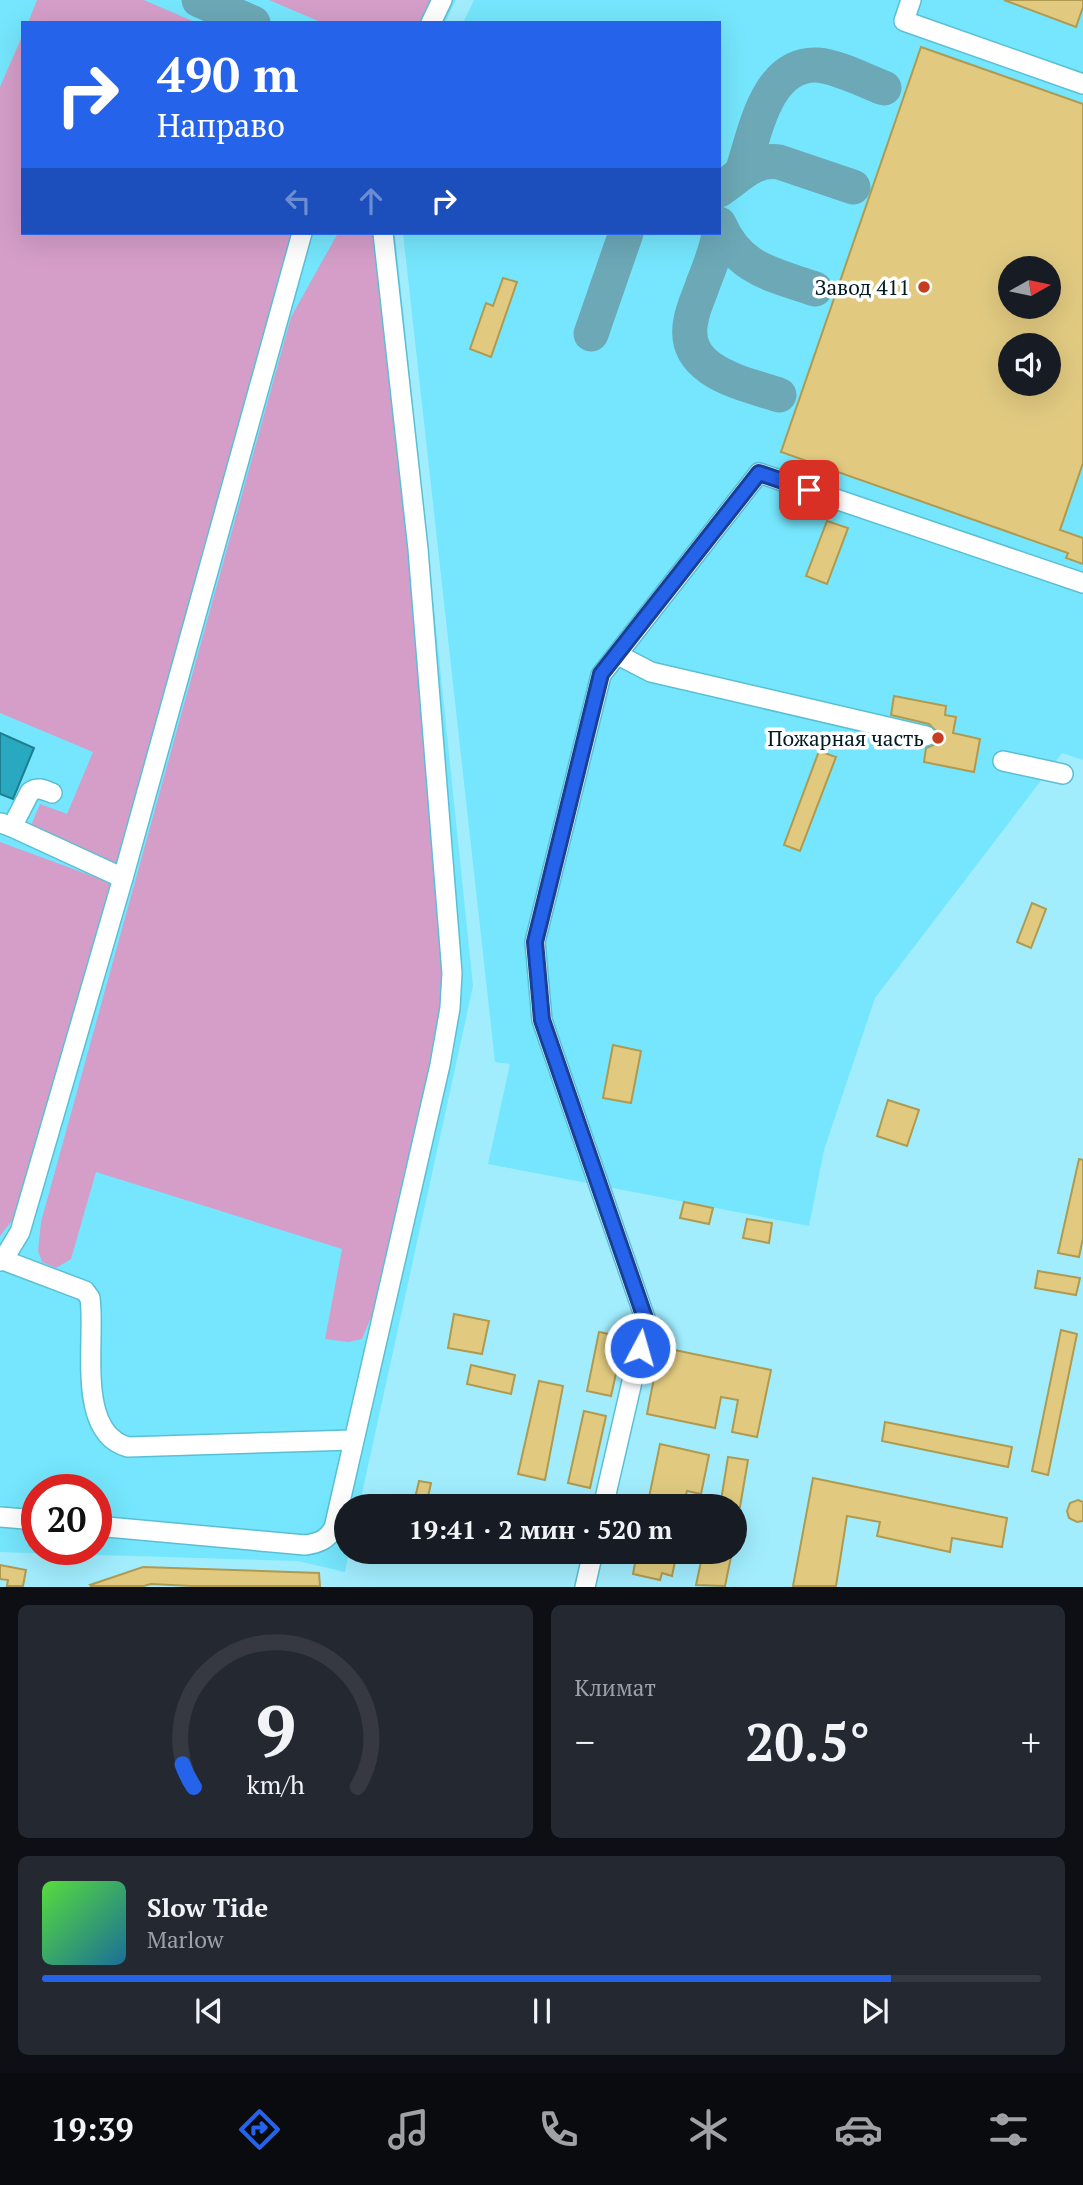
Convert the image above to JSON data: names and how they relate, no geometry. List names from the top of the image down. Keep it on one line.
{"places":["Завод 411","Пожарная часть"],"north":"right","page":{"turn":["490 m","Направо"],"limit":"20","trip":"19:41 · 2 мин · 520 m","tile":"Климат","heat":["−","20.5°","+"],"song":["Slow Tide","Marlow"],"tabs":"19:39","gauge":["9","km/h"]}}
